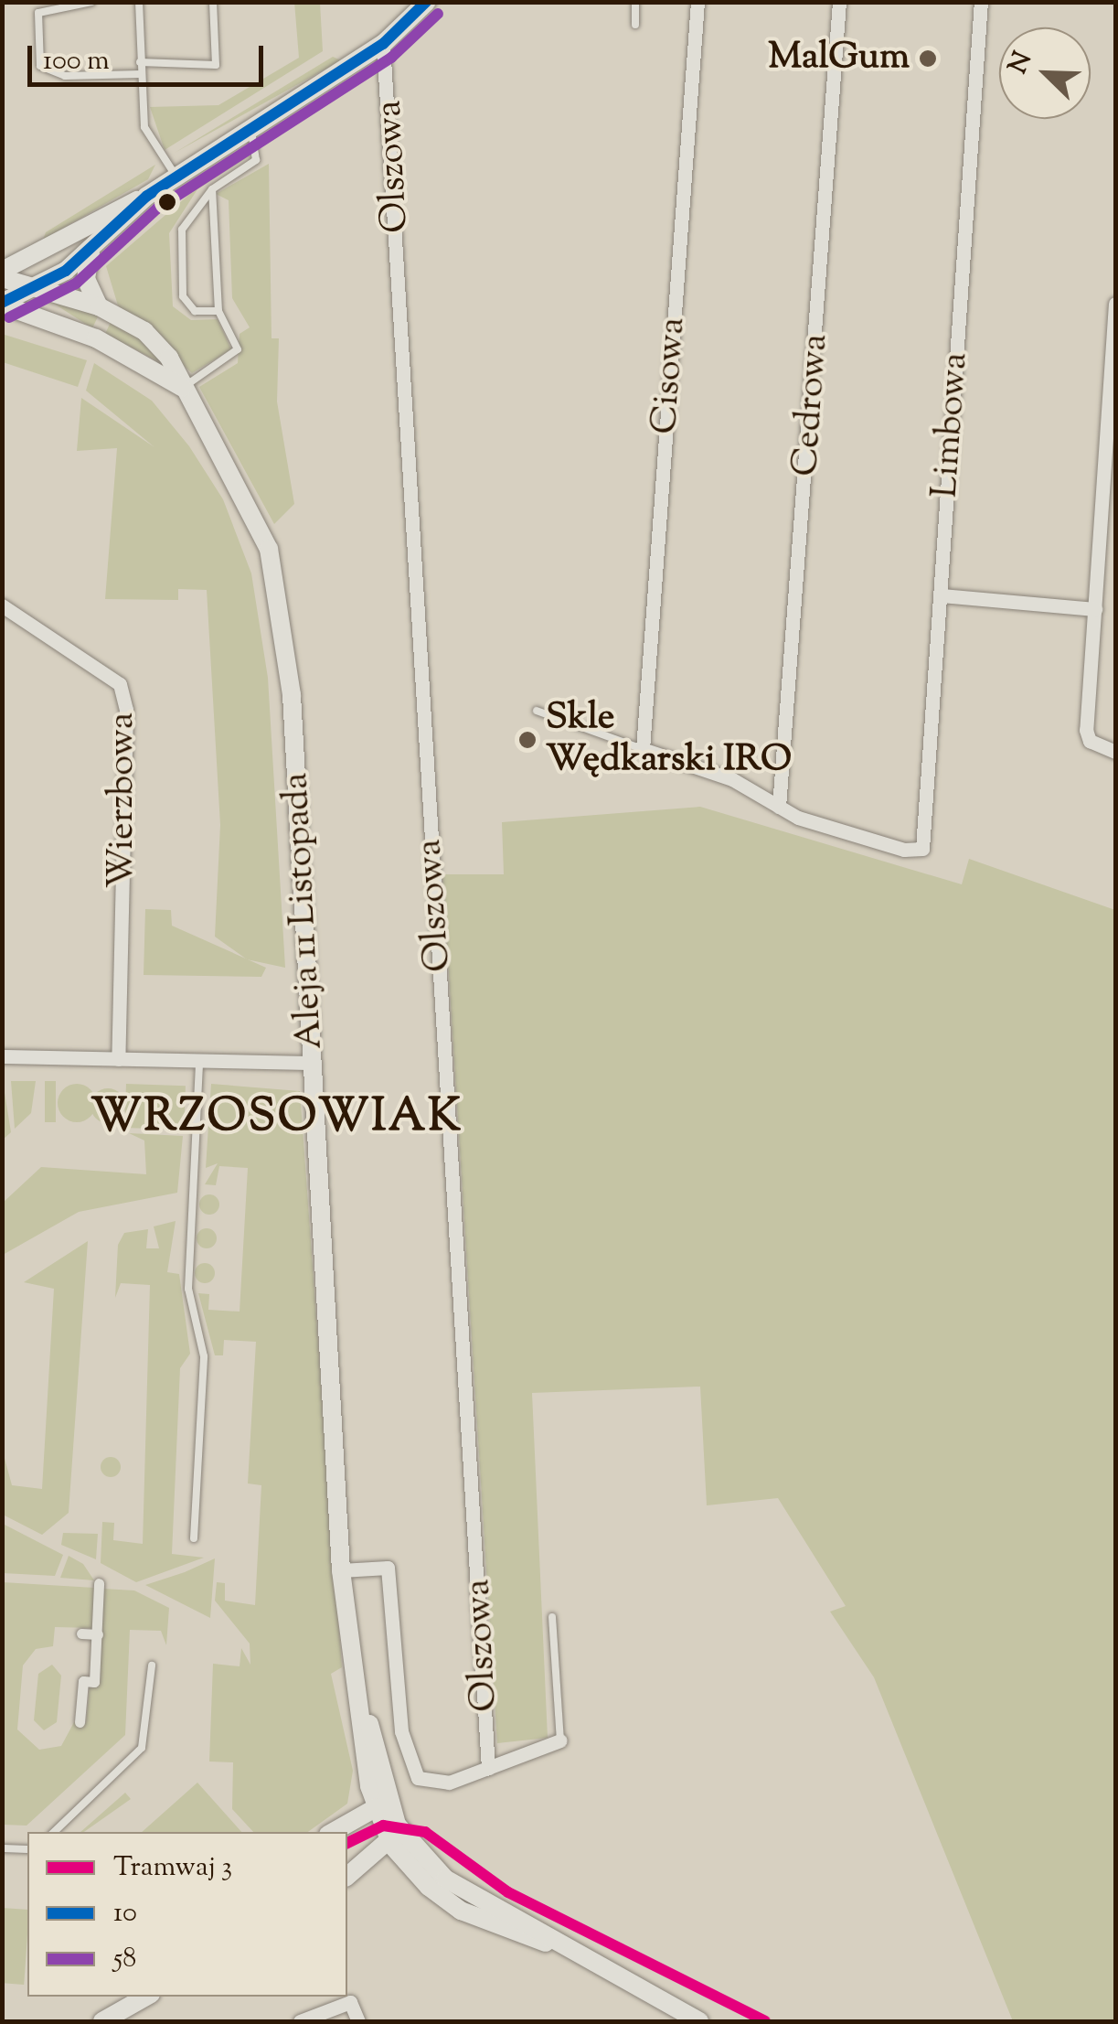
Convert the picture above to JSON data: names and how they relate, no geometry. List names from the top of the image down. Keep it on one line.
{"streets":{"street":["Olszowa","Cisowa","Cedrowa","Limbowa","Wierzbowa","Aleja 11 Listopada"]},"crossings":[["Cedrowa","Limbowa"]],"districts":["WRZOSOWIAK"],"places":["MalGum","Skle Wędkarski IRO"],"lines":["transit line 10","transit line 58","tram line 3"],"legend":["Tramwaj 3","10","58"],"scale_bar":"100 m","north":"top left"}
